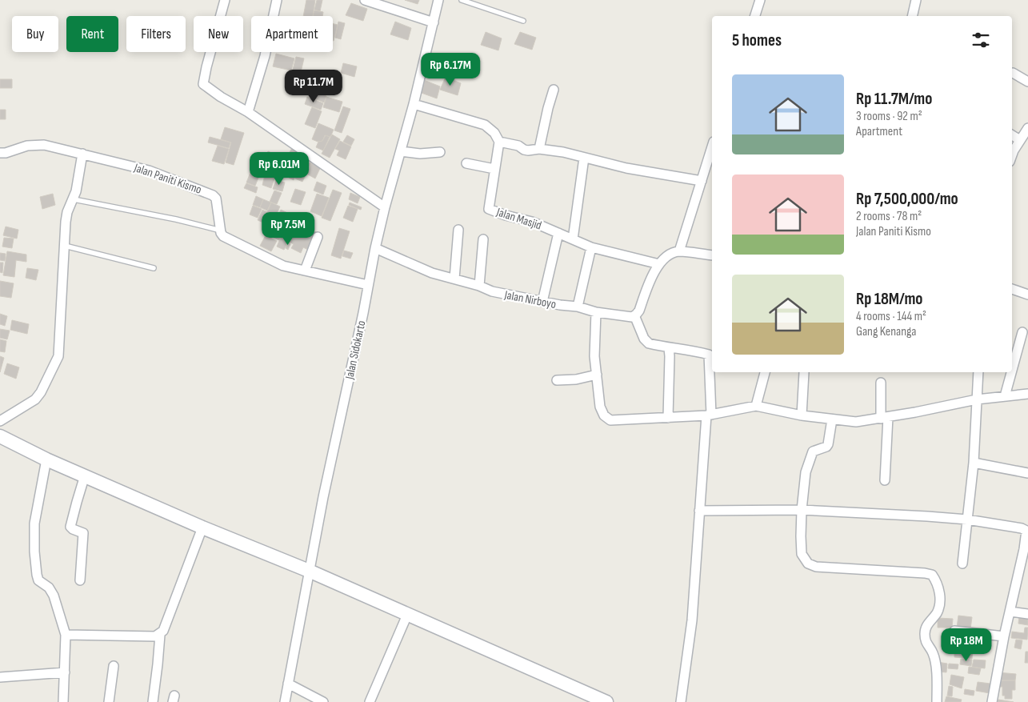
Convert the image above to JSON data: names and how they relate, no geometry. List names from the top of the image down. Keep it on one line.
{"streets":{"street":["Jalan Paniti Kismo","Jalan Masjid","Jalan Nirboyo","Jalan Sidokarto"]},"crossings":[["Jalan Nirboyo","Jalan Sidokarto"]],"page":{"chip":["Buy","Rent","Filters","New","Apartment"],"heading":"5 homes","price":["Rp 6.17M","Rp 11.7M","Rp 6.01M","Rp 7.5M","Rp 18M"],"list":[{"name":"Rp 11.7M/mo","note":"3 rooms · 92 m² · Apartment"},{"name":"Rp 7,500,000/mo","note":"2 rooms · 78 m² · Jalan Paniti Kismo"},{"name":"Rp 18M/mo","note":"4 rooms · 144 m² · Gang Kenanga"}]}}
